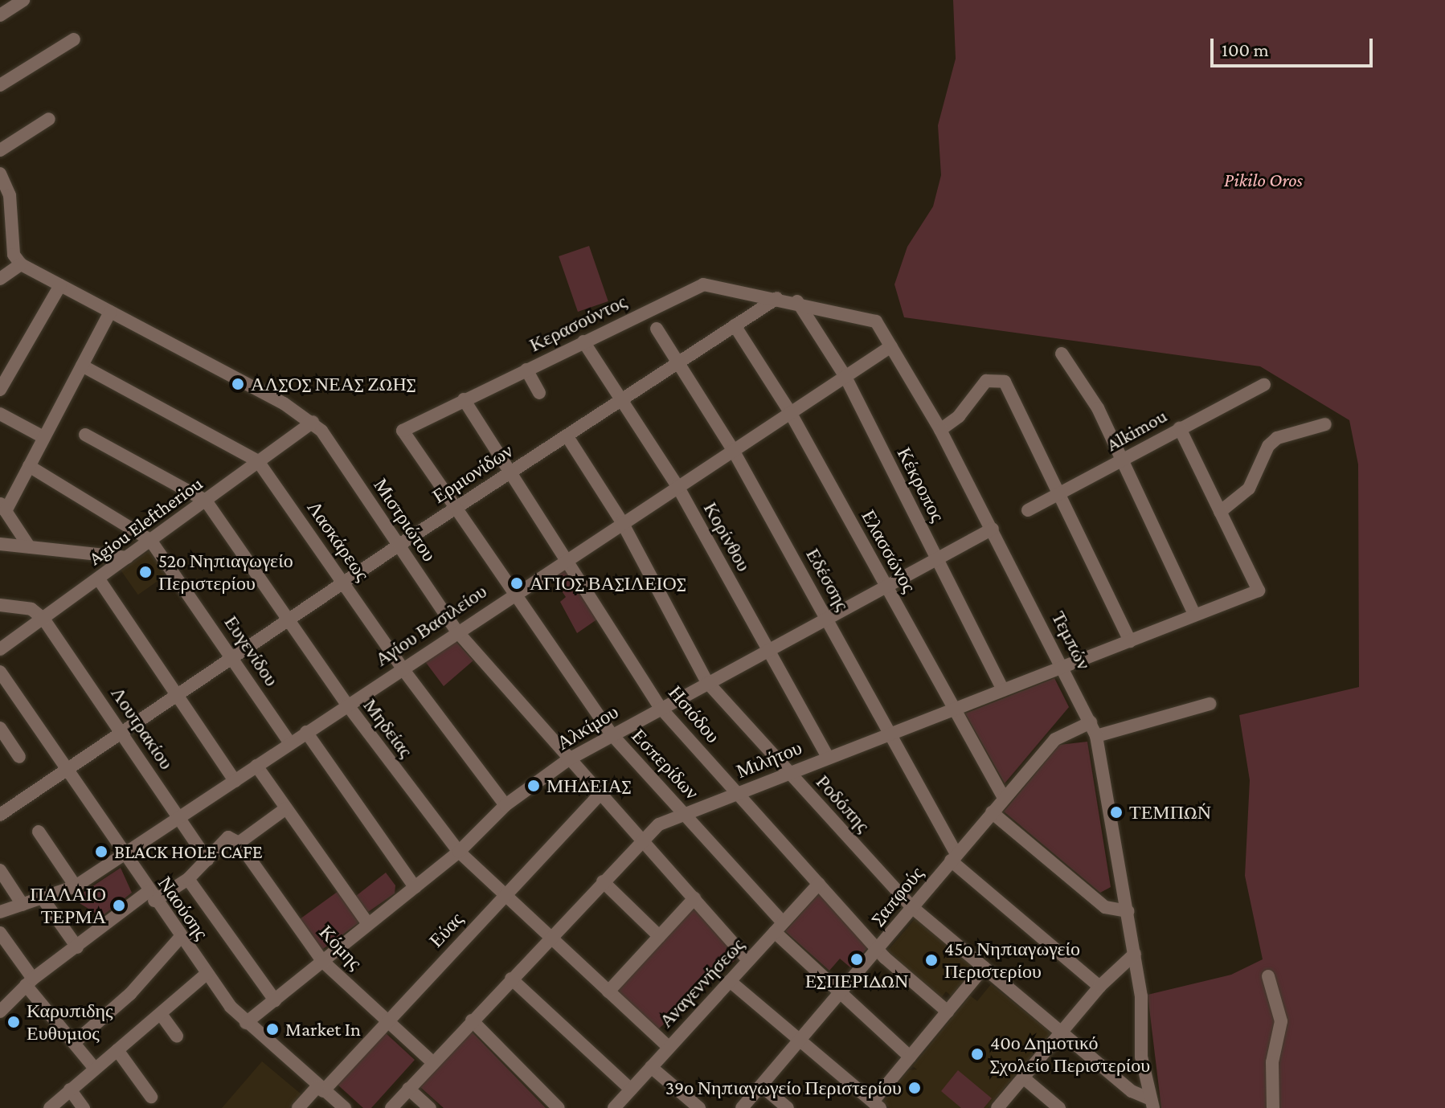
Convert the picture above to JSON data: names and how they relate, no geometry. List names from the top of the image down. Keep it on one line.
{"streets":{"street":["Κερασούντος","Alkimou","Ερμιονίδων","Κέκροπος","Μιστριώτου","Agiou Eleftheriou","Κορίνθου","Λασκάρεως","Ελασσώνος","Εδέσσης","Αγίου Βασιλείου","Τεμπών","Ευγενίδου","Ησιόδου","Αλκίμου","Λουτρακίου","Μηδείας","Μιλήτου","Εσπερίδων","Ροδόπης","Σαπφούς","Ναούσης","Εύας","Κόμης","Αναγεννήσεως"]},"crossings":[["Κερασούντος","Ερμιονίδων"],["Κερασούντος","Κορίνθου"],["Κερασούντος","Τεμπών"],["Κερασούντος","Ησιόδου"],["Κερασούντος","Εσπερίδων"],["Ερμιονίδων","Μιστριώτου"],["Ερμιονίδων","Κορίνθου"],["Ερμιονίδων","Λασκάρεως"],["Ερμιονίδων","Ελασσώνος"],["Ερμιονίδων","Εδέσσης"],["Ερμιονίδων","Τεμπών"],["Ερμιονίδων","Ευγενίδου"],["Ερμιονίδων","Ησιόδου"],["Ερμιονίδων","Λουτρακίου"],["Ερμιονίδων","Μηδείας"],["Ερμιονίδων","Εσπερίδων"],["Ερμιονίδων","Ροδόπης"],["Ερμιονίδων","Ναούσης"],["Κέκροπος","Αγίου Βασιλείου"],["Κέκροπος","Τεμπών"],["Κέκροπος","Αλκίμου"],["Κέκροπος","Μιλήτου"],["Μιστριώτου","Agiou Eleftheriou"],["Μιστριώτου","Αγίου Βασιλείου"],["Μιστριώτου","Αλκίμου"],["Μιστριώτου","Μιλήτου"],["Μιστριώτου","Εύας"],["Μιστριώτου","Αναγεννήσεως"],["Agiou Eleftheriou","Λασκάρεως"],["Agiou Eleftheriou","Ευγενίδου"],["Agiou Eleftheriou","Λουτρακίου"],["Agiou Eleftheriou","Μηδείας"],["Κορίνθου","Αγίου Βασιλείου"],["Κορίνθου","Αλκίμου"],["Κορίνθου","Μιλήτου"],["Λασκάρεως","Αγίου Βασιλείου"],["Λασκάρεως","Αλκίμου"],["Ελασσώνος","Αγίου Βασιλείου"],["Ελασσώνος","Αλκίμου"],["Ελασσώνος","Μιλήτου"],["Ελασσώνος","Σαπφούς"],["Εδέσσης","Αγίου Βασιλείου"],["Εδέσσης","Αλκίμου"],["Εδέσσης","Μιλήτου"],["Εδέσσης","Σαπφούς"],["Αγίου Βασιλείου","Τεμπών"],["Αγίου Βασιλείου","Ευγενίδου"],["Αγίου Βασιλείου","Ησιόδου"],["Αγίου Βασιλείου","Λουτρακίου"],["Αγίου Βασιλείου","Μηδείας"],["Αγίου Βασιλείου","Εσπερίδων"],["Αγίου Βασιλείου","Ροδόπης"],["Αγίου Βασιλείου","Ναούσης"],["Τεμπών","Αλκίμου"],["Τεμπών","Μιλήτου"],["Τεμπών","Ροδόπης"],["Τεμπών","Σαπφούς"],["Ησιόδου","Αλκίμου"],["Ησιόδου","Μιλήτου"],["Ησιόδου","Σαπφούς"],["Ησιόδου","Αναγεννήσεως"],["Αλκίμου","Μηδείας"],["Αλκίμου","Εσπερίδων"],["Αλκίμου","Ροδόπης"],["Αλκίμου","Ναούσης"],["Αλκίμου","Κόμης"],["Μηδείας","Μιλήτου"],["Μηδείας","Εύας"],["Μηδείας","Αναγεννήσεως"],["Μιλήτου","Εσπερίδων"],["Μιλήτου","Ροδόπης"],["Μιλήτου","Κόμης"],["Εσπερίδων","Σαπφούς"],["Εσπερίδων","Αναγεννήσεως"],["Ροδόπης","Σαπφούς"],["Ναούσης","Εύας"],["Εύας","Κόμης"]],"parks":["Pikilo Oros"],"places":["ΑΛΣΟΣ ΝΕΑΣ ΖΩΗΣ","52ο Νηπιαγωγείο Περιστερίου","ΑΓΙΟΣ ΒΑΣΙΛΕΙΟΣ","ΜΗΔΕΙΑΣ","ΤΕΜΠΏΝ","BLACK HOLE CAFE","ΠΑΛΑΙΟ ΤΕΡΜΑ","ΕΣΠΕΡΙΔΩΝ","45ο Νηπιαγωγείο Περιστερίου","Καρυπιδης Ευθυμιος","Market In","40ο Δημοτικό Σχολείο Περιστερίου","39ο Νηπιαγωγείο Περιστερίου"],"scale_bar":"100 m"}
